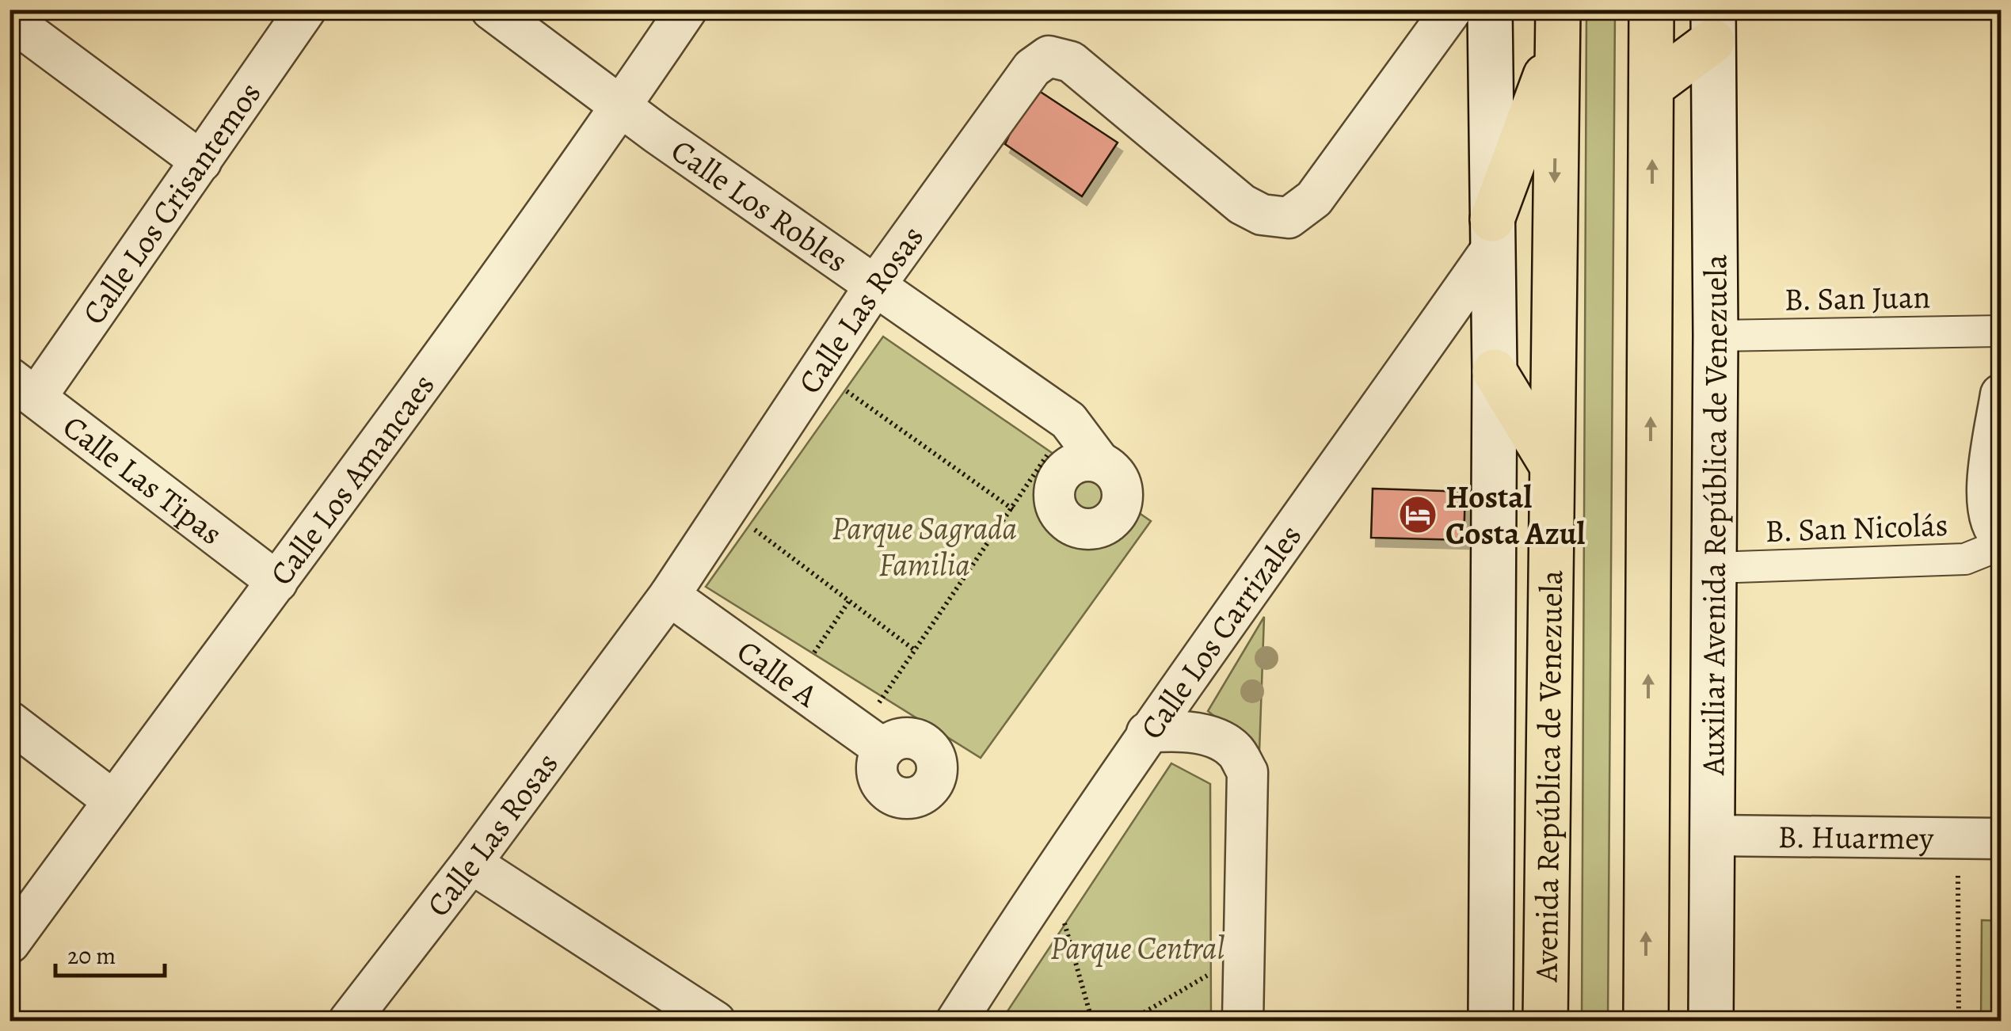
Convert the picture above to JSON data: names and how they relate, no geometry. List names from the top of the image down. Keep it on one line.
{"streets":{"main road":["Auxiliar Avenida República de Venezuela","Avenida República de Venezuela"],"street":["Calle Los Crisantemos","Calle Los Robles","B. San Juan","Calle Las Rosas","Calle Los Amancaes","Calle Las Tipas","B. San Nicolás","Calle Los Carrizales","Calle A","B. Huarmey"]},"crossings":[["Calle Los Crisantemos","Calle Las Tipas"],["Calle Los Robles","Calle Las Rosas"],["Calle Los Robles","Calle Los Amancaes"],["B. San Juan","Auxiliar Avenida República de Venezuela"],["Calle Las Rosas","Calle A"],["Calle Los Amancaes","Calle Las Tipas"],["Auxiliar Avenida República de Venezuela","B. San Nicolás"],["Auxiliar Avenida República de Venezuela","B. Huarmey"]],"parks":["Parque Sagrada Familia","Parque Central"],"places":{"hotel":["Hostal Costa Azul"]},"scale_bar":"20 m"}
